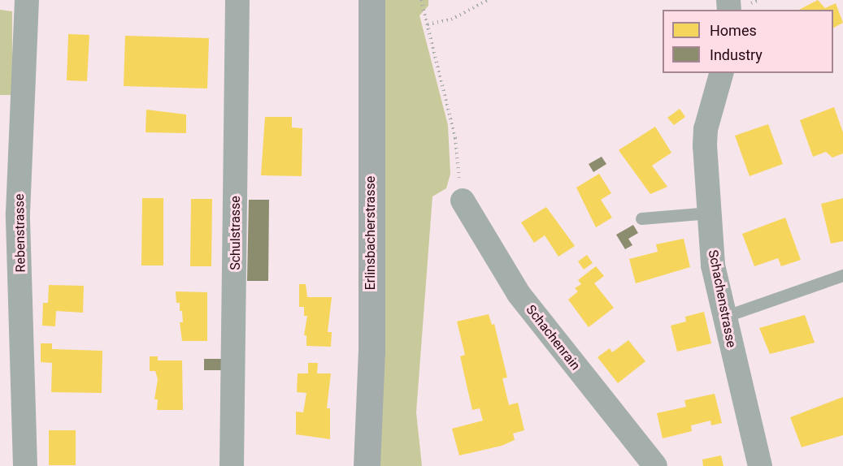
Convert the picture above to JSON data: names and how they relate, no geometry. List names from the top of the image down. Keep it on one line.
{"streets":{"main road":["Erlinsbacherstrasse"],"street":["Rebenstrasse","Schulstrasse","Schachenstrasse","Schachenrain"]},"legend":["Homes","Industry"]}
